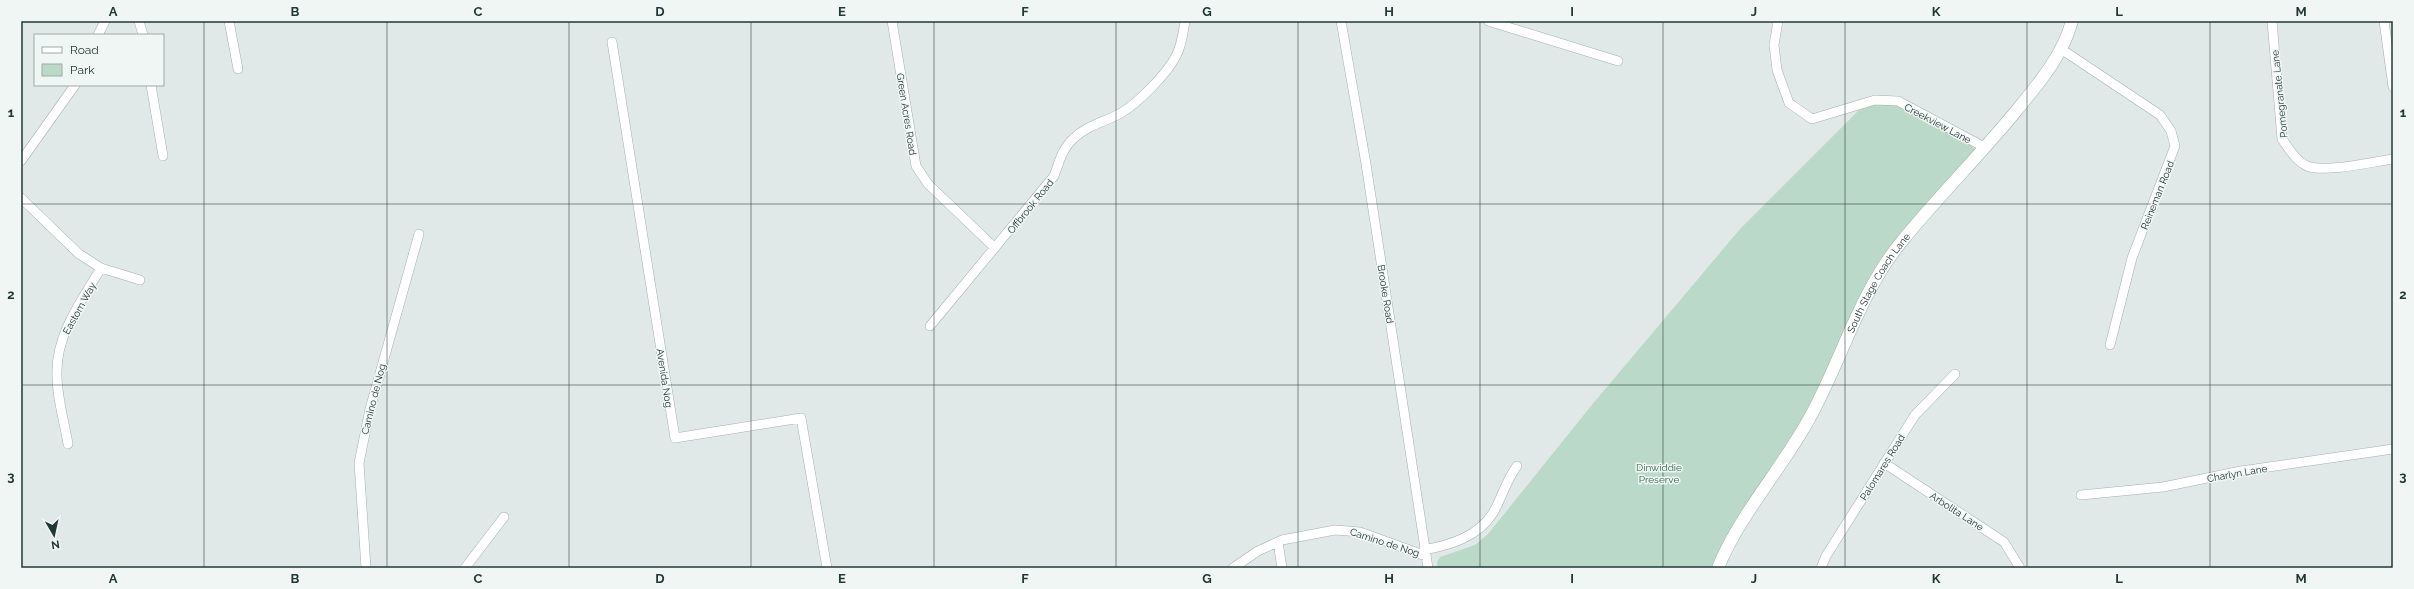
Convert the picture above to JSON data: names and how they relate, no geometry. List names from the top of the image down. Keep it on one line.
{"streets":{"main road":["South Stage Coach Lane"],"street":["Pomegranate Lane","Green Acres Road","Creekview Lane","Reineman Road","Offbrook Road","Brooke Road","Eastom Way","Avenida Nog","Camino de Nog","Palomares Road","Charlyn Lane","Arbolita Lane"]},"crossings":[["Green Acres Road","Offbrook Road"],["Creekview Lane","South Stage Coach Lane"],["Reineman Road","South Stage Coach Lane"],["Brooke Road","Camino de Nog"],["Palomares Road","Arbolita Lane"]],"parks":["Dinwiddie Preserve"],"legend":["Road","Park"],"north":"bottom","grid":{"columns":["A","B","C","D","E","F","G","H","I","J","K","L","M"],"rows":["1","2","3"]}}
